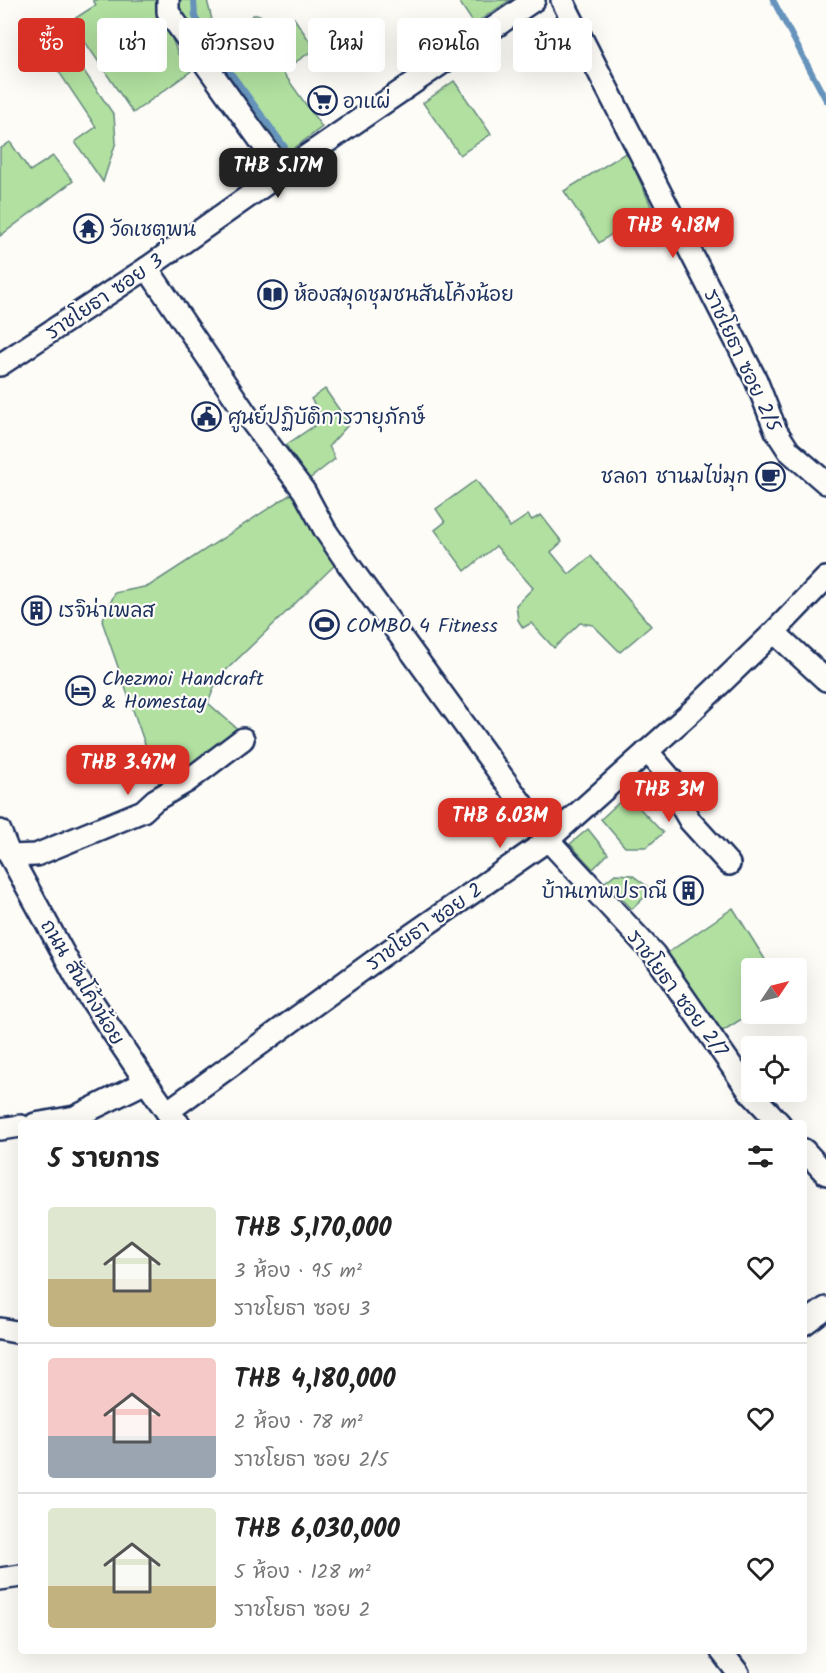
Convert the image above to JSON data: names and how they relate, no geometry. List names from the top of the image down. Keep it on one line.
{"streets":{"street":["ราชโยธา ซอย 3","ราชโยธา ซอย 2/5","ราชโยธา ซอย 2","ถนน สันโค้งน้อย","ราชโยธา ซอย 2/7"]},"crossings":[["ราชโยธา ซอย 3","ราชโยธา ซอย 2/7"],["ราชโยธา ซอย 2","ถนน สันโค้งน้อย"],["ราชโยธา ซอย 2","ราชโยธา ซอย 2/7"]],"places":{"supermarket":["อาแผ่"],"temple":["วัดเชตุพน"],"library":["ห้องสมุดชุมชนสันโค้งน้อย"],"public building":["ศูนย์ปฏิบัติการวายุภักษ์"],"cafe":["ชลดา ชานมไข่มุก"],"building":["เรจิน่าเพลส","บ้านเทพปราณี"],"sports":["COMBO 4 Fitness"],"hotel":["Chezmoi Handcraft & Homestay"]},"north":"top right","page":{"chip":["ซื้อ","เช่า","ตัวกรอง","ใหม่","คอนโด","บ้าน"],"price":["THB 5.17M","THB 4.18M","THB 3.47M","THB 3M","THB 6.03M"],"heading":"5 รายการ","list":[{"name":"THB 5,170,000","note":"3 ห้อง · 95 m² · ราชโยธา ซอย 3"},{"name":"THB 4,180,000","note":"2 ห้อง · 78 m² · ราชโยธา ซอย 2/5"},{"name":"THB 6,030,000","note":"5 ห้อง · 128 m² · ราชโยธา ซอย 2"}]}}
